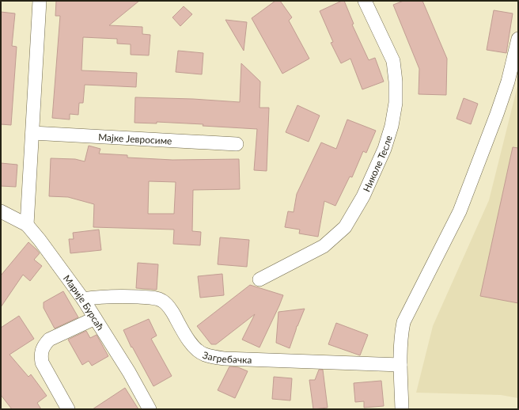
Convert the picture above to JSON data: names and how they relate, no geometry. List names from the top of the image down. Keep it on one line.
{"streets":{"street":["Мајке Јевросиме","Николе Тесле","Марије Бурсаћ","Загребачка"]},"crossings":[["Марије Бурсаћ","Загребачка"]]}
